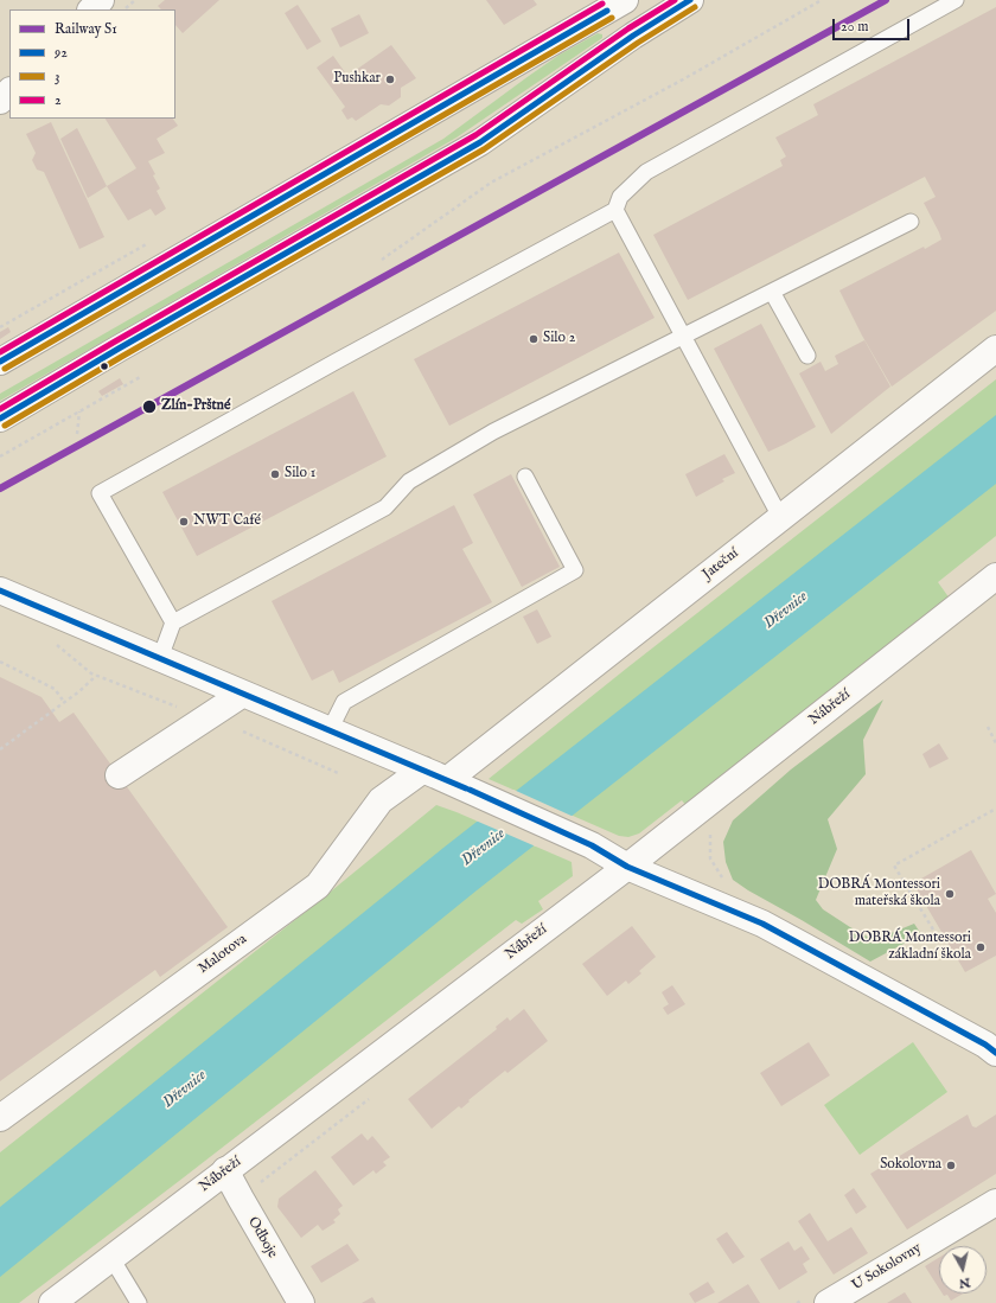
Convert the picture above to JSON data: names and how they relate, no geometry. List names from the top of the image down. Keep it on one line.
{"streets":{"street":["Jateční","Nábřeží","Malotova","Odboje","U Sokolovny"]},"crossings":[["Jateční","Malotova"],["Nábřeží","Odboje"]],"water":["Dřevnice"],"places":["Pushkar","Silo 2","Zlín-Prštné","Silo 1","NWT Café","DOBRÁ Montessori mateřská škola","DOBRÁ Montessori základní škola","Sokolovna"],"lines":["rail line S1","transit line 92","transit line 2","transit line 3"],"legend":["Railway S1","92","3","2"],"scale_bar":"20 m","north":"bottom"}
